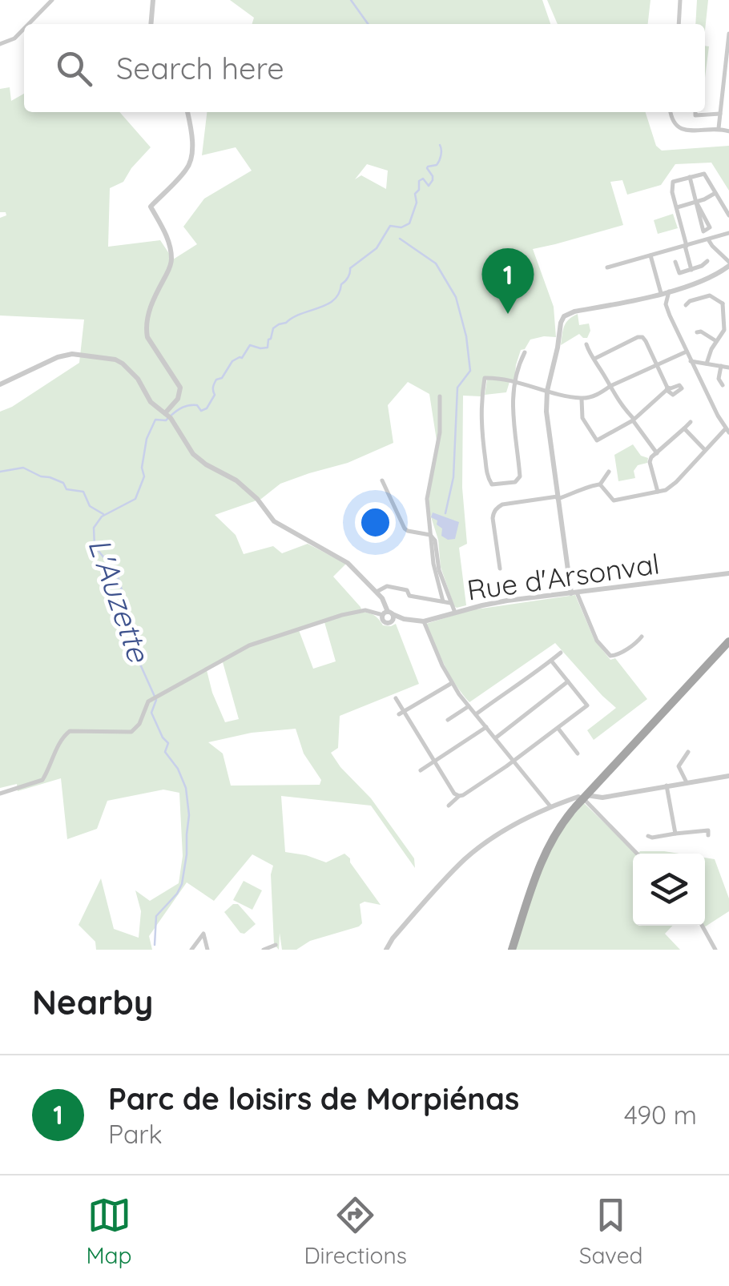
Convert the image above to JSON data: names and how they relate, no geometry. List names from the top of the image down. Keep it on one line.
{"streets":{"street":["Rue d'Arsonval"]},"water":["L'Auzette"],"page":{"search":"Search here","pins":"1","heading":"Nearby","list":[{"mark":"1","name":"Parc de loisirs de Morpiénas","note":"Park","value":"490 m"}],"nav":["Map","Directions","Saved"]}}
